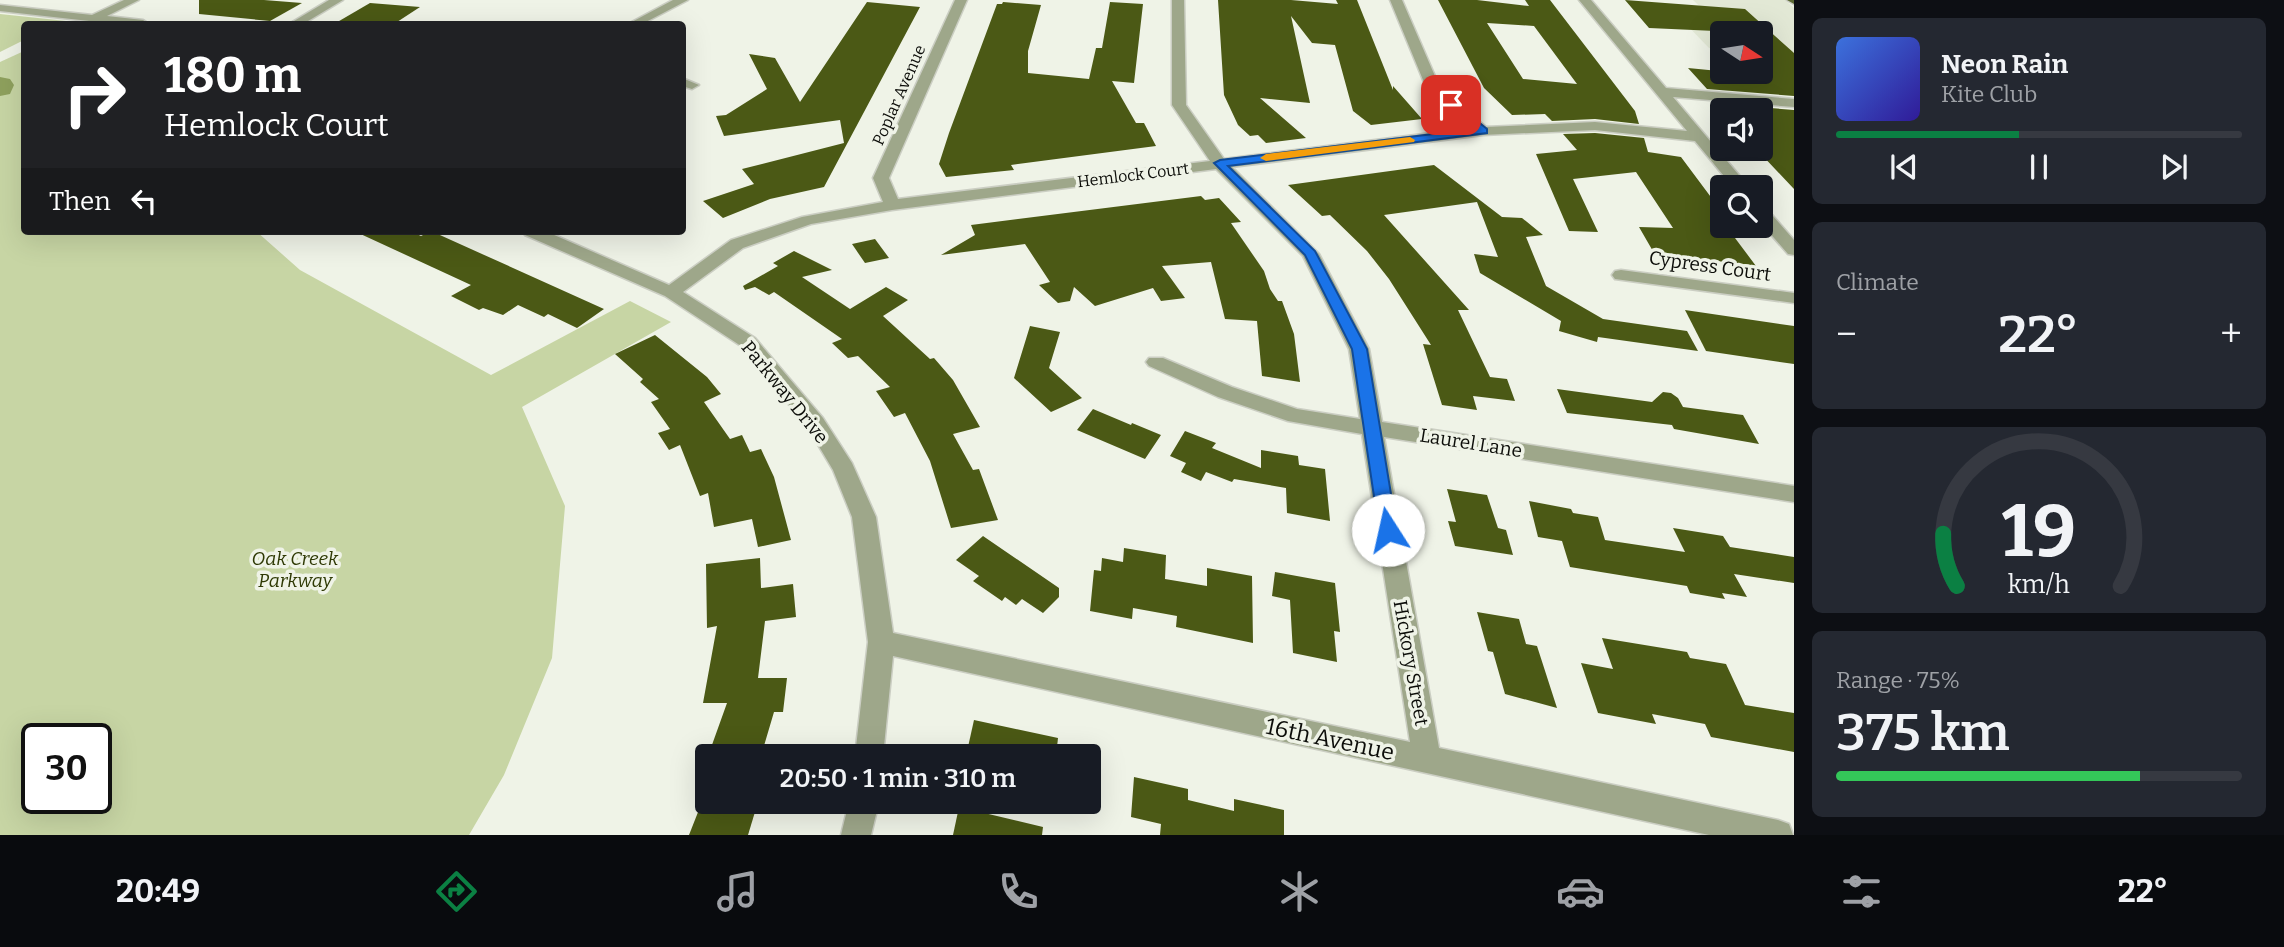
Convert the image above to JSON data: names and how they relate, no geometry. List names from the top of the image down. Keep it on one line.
{"streets":{"street":["Poplar Avenue","Hemlock Court","Cypress Court","Parkway Drive","Laurel Lane","Hickory Street","16th Avenue"]},"crossings":[["Poplar Avenue","Hemlock Court"],["Hemlock Court","Parkway Drive"],["Hemlock Court","Hickory Street"],["Parkway Drive","16th Avenue"],["Laurel Lane","Hickory Street"],["Hickory Street","16th Avenue"]],"parks":["Oak Creek Parkway"],"north":"right","page":{"turn":["180 m","Hemlock Court"],"song":["Neon Rain","Kite Club"],"then":"Then","tile":["Climate",["Range · 75%","375 km"]],"heat":["−","22°","+"],"limit":"30","trip":"20:50 · 1 min · 310 m","tabs":["20:49","22°"],"gauge":["19","km/h"]}}
